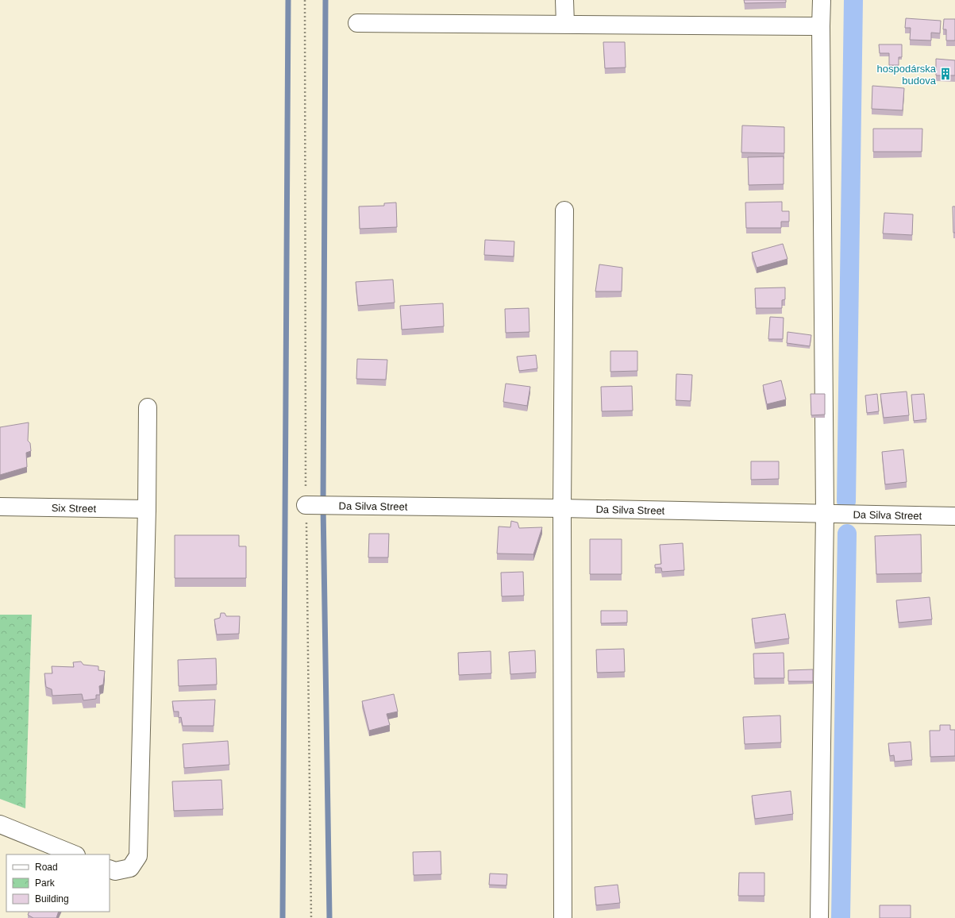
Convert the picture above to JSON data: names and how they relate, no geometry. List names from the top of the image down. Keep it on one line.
{"streets":{"street":["Da Silva Street","Six Street"]},"places":{"building":["hospodárska budova"]},"legend":["Road","Park","Building"]}
